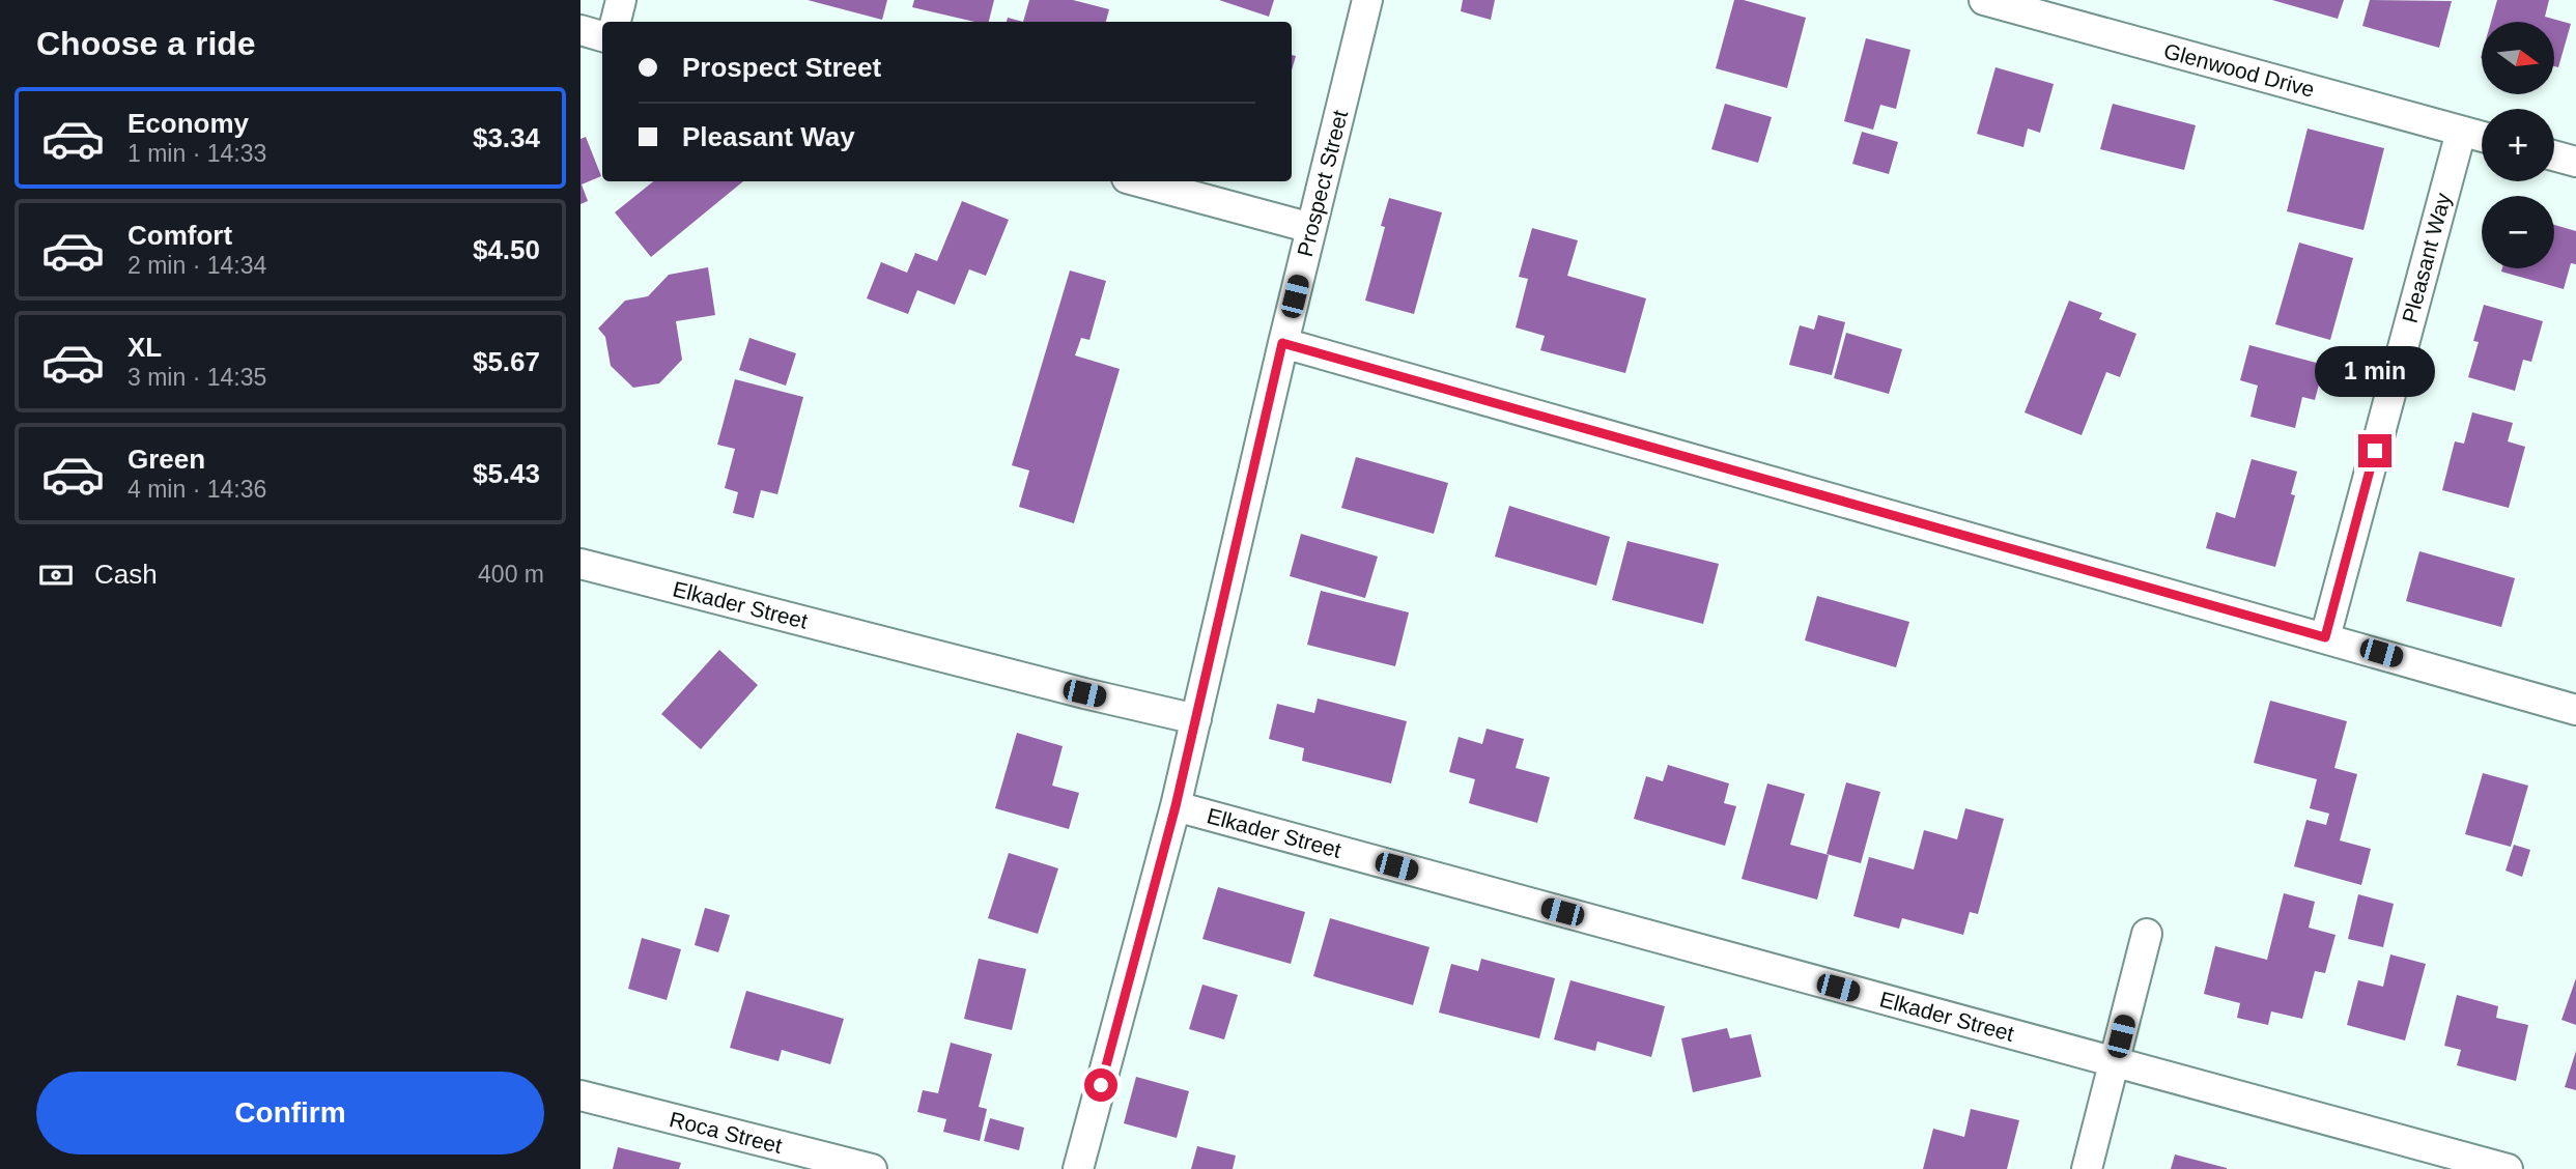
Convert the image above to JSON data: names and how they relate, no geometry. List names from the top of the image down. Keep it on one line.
{"streets":{"street":["Glenwood Drive","Prospect Street","Pleasant Way","Elkader Street","Roca Street"]},"crossings":[["Glenwood Drive","Pleasant Way"],["Prospect Street","Elkader Street"]],"north":"right","page":{"heading":"Choose a ride","map_buttons":["+","−"],"banner":["Prospect Street","Pleasant Way"],"list":[{"name":"Economy","note":"1 min · 14:33","value":"$3.34"},{"name":"Comfort","note":"2 min · 14:34","value":"$4.50"},{"name":"XL","note":"3 min · 14:35","value":"$5.67"},{"name":"Green","note":"4 min · 14:36","value":"$5.43"}],"bubble":"1 min","pay":["Cash","400 m"],"buttons":"Confirm"}}
